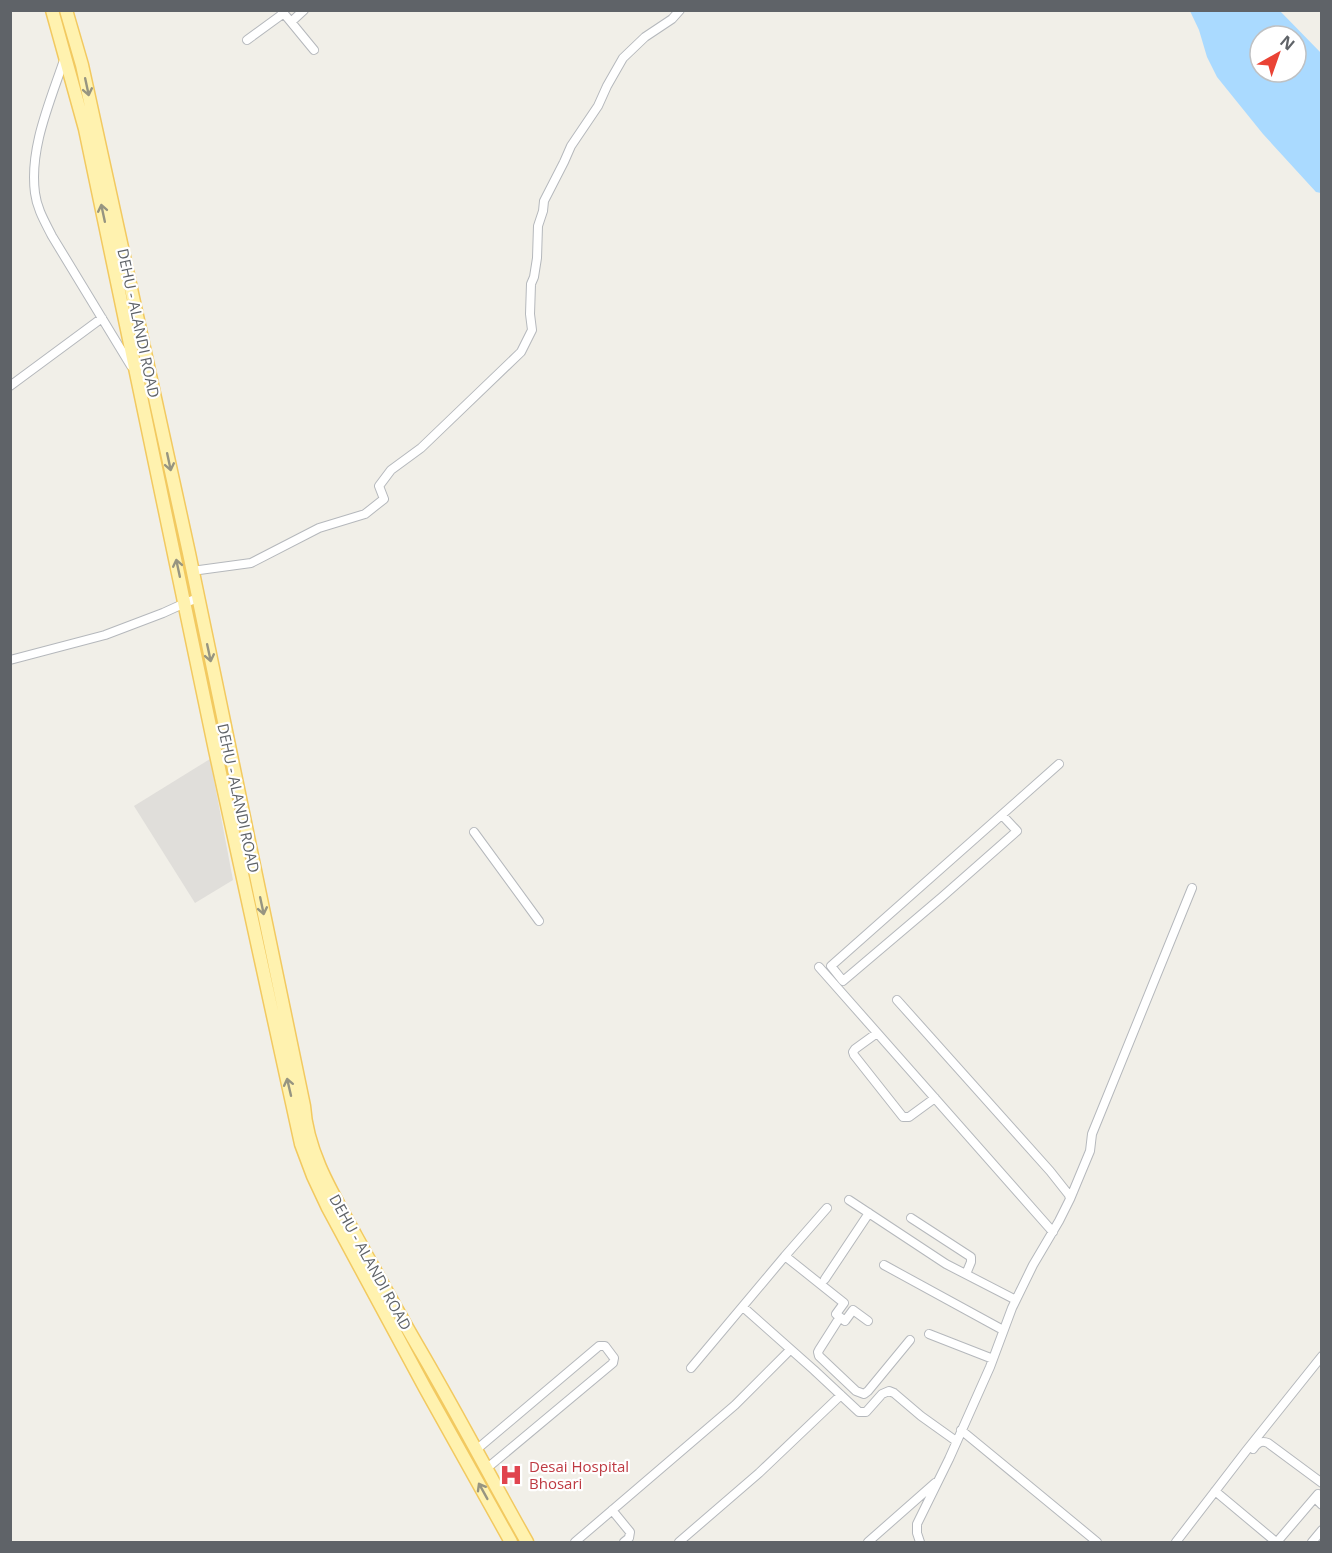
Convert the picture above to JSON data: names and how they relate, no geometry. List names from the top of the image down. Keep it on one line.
{"streets":{"main road":["DEHU - ALANDI ROAD"]},"places":{"hospital":["Desai Hospital Bhosari"]},"north":"top right"}
